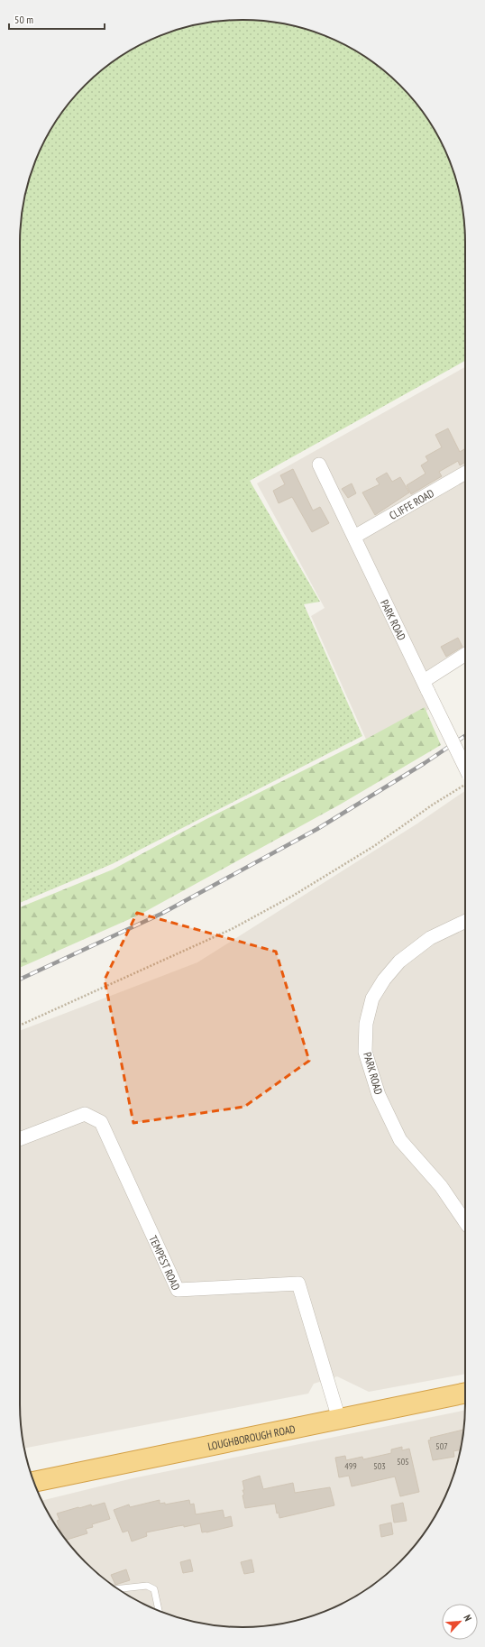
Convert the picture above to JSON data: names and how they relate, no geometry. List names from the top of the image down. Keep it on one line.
{"streets":{"highway":["LOUGHBOROUGH ROAD"],"street":["CLIFFE ROAD","PARK ROAD","TEMPEST ROAD"]},"crossings":[["CLIFFE ROAD","PARK ROAD"],["TEMPEST ROAD","LOUGHBOROUGH ROAD"]],"house_numbers":["507","505","499","503"],"scale_bar":"50 m","north":"top right"}
